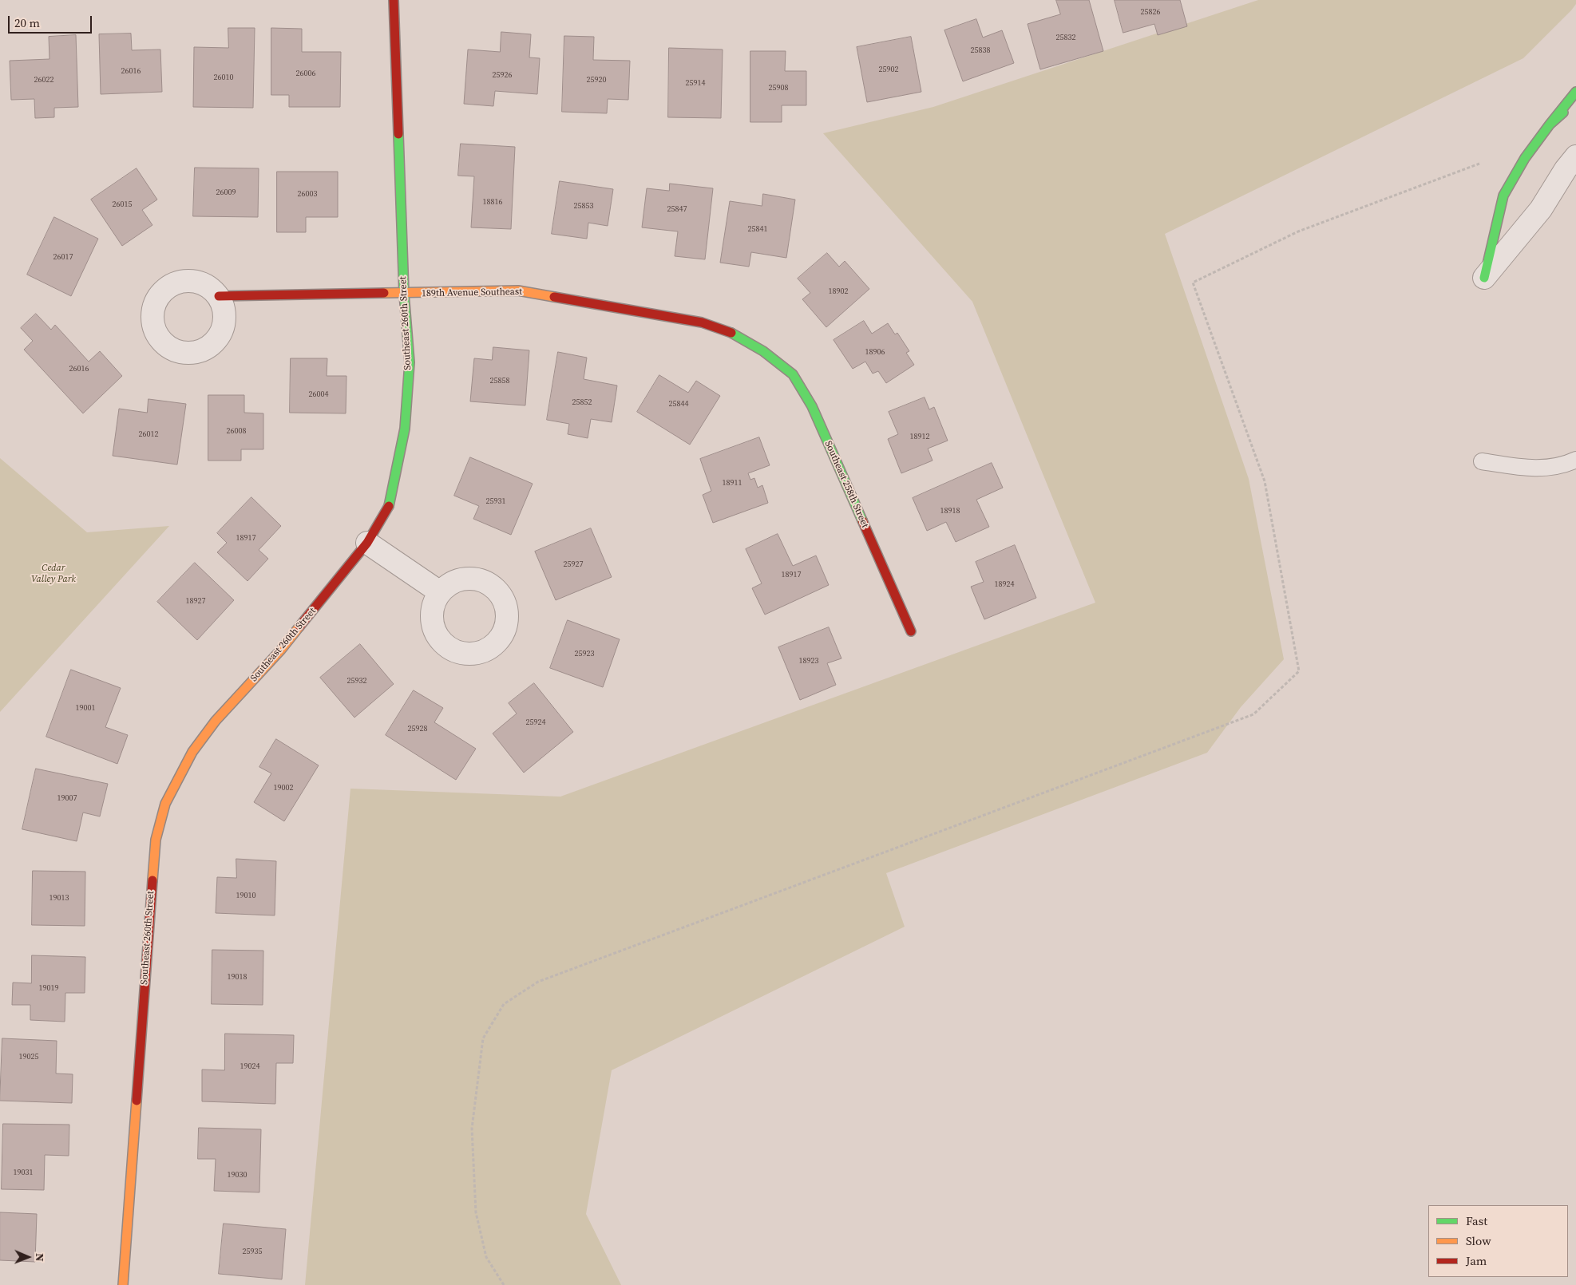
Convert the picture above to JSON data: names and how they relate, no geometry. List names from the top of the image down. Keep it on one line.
{"streets":{"main road":["189th Avenue Southeast","Southeast 260th Street","Southeast 258th Street"]},"crossings":[["189th Avenue Southeast","Southeast 260th Street"],["189th Avenue Southeast","Southeast 258th Street"]],"parks":["Cedar Valley Park"],"house_numbers":["25826","25832","25838","25902","26016","26006","25926","26010","26022","25920","25914","25908","26009","26003","18816","26015","25853","25847","25841","26017","18902","18906","26016","25858","26004","25852","25844","26008","26012","18912","18911","25931","18918","18917","25927","18917","18924","18927","25923","18923","25932","19001","25924","25928","19002","19007","19010","19013","19018","19019","19025","19024","19031","19030","25935"],"legend":["Fast","Slow","Jam"],"scale_bar":"20 m","north":"right"}
